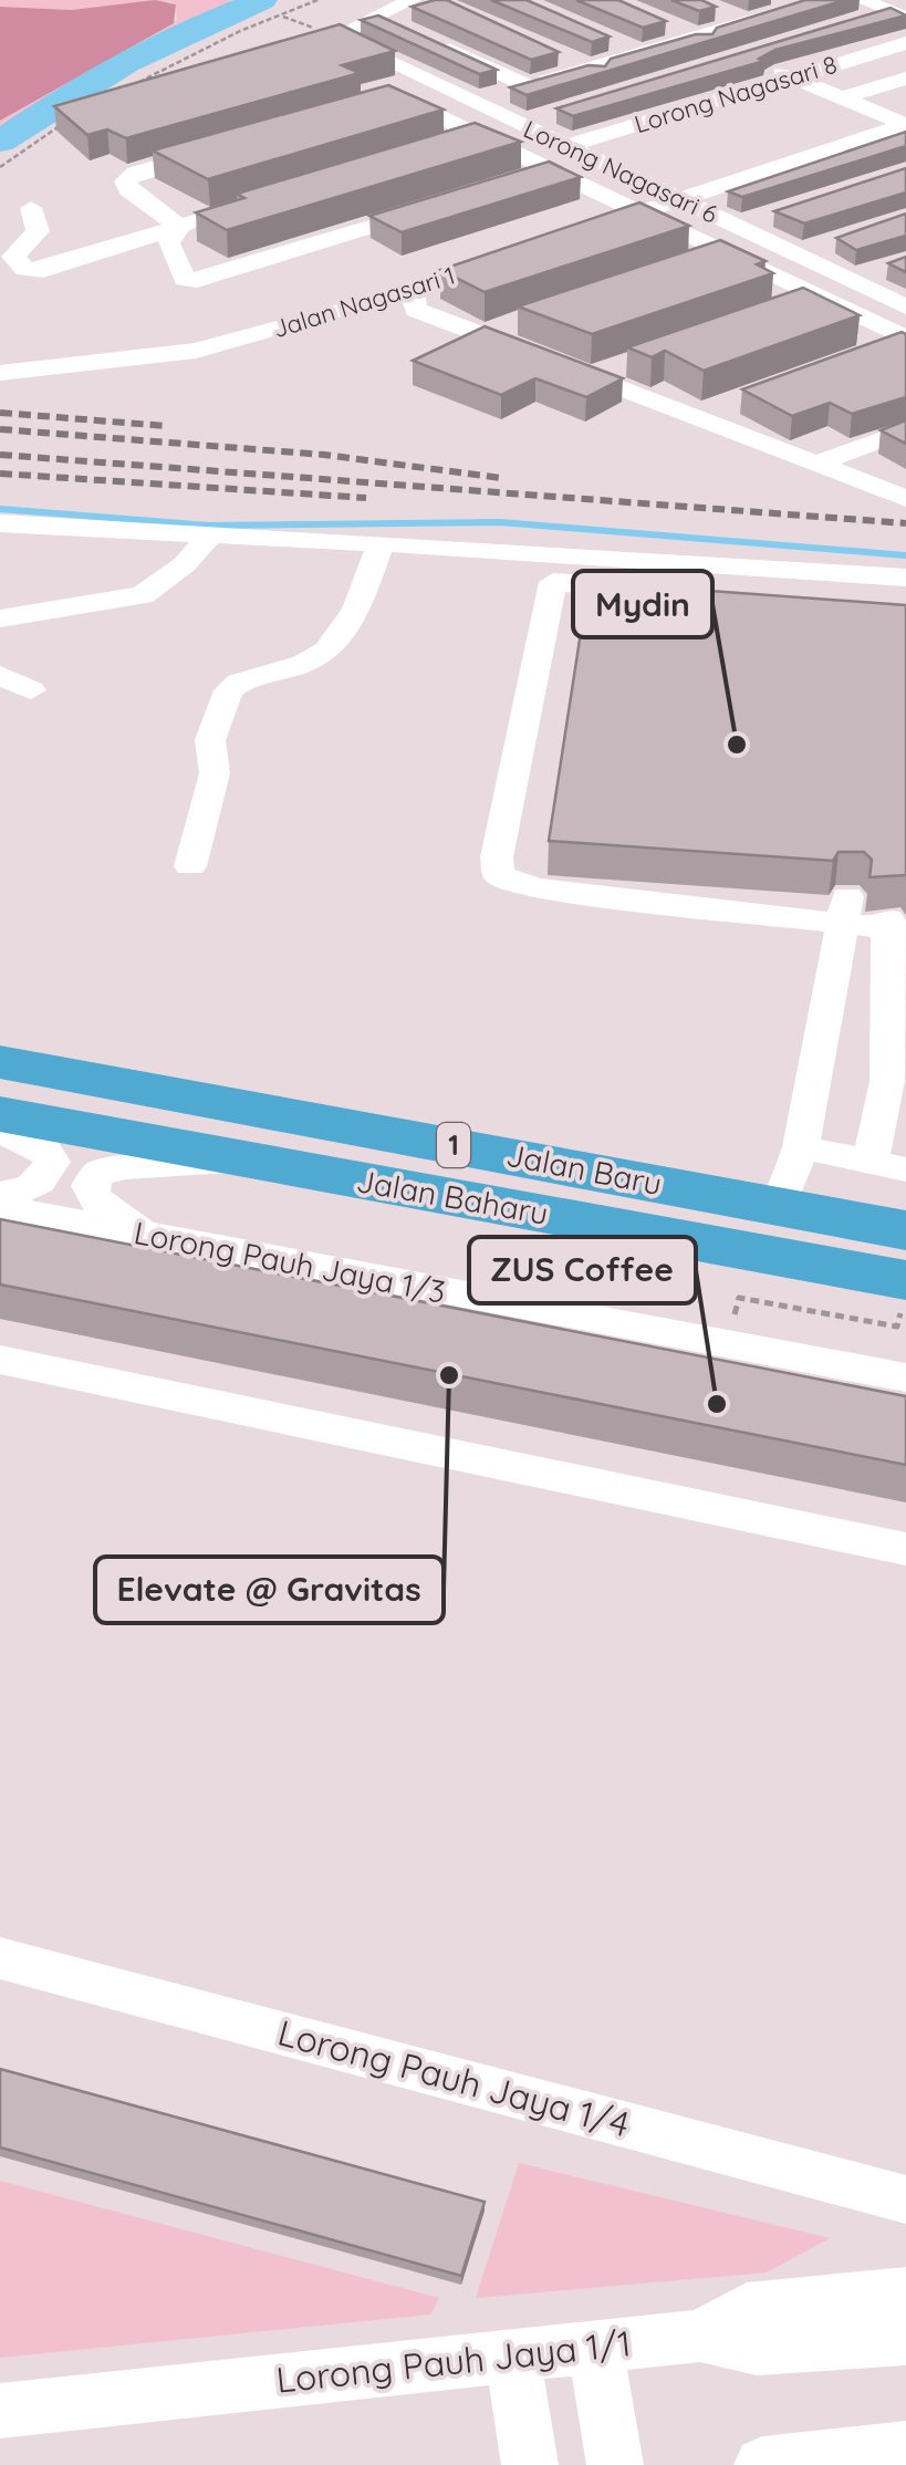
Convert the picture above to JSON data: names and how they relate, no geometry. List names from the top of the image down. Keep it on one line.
{"streets":{"highway":["1","Jalan Baru","Jalan Baharu"],"street":["Lorong Nagasari 8","Lorong Nagasari 6","Jalan Nagasari 1","Lorong Pauh Jaya 1/3","Lorong Pauh Jaya 1/4","Lorong Pauh Jaya 1/1"]},"crossings":[["Lorong Nagasari 8","Lorong Nagasari 6"]],"places":["Mydin","Elevate @ Gravitas","ZUS Coffee"]}
